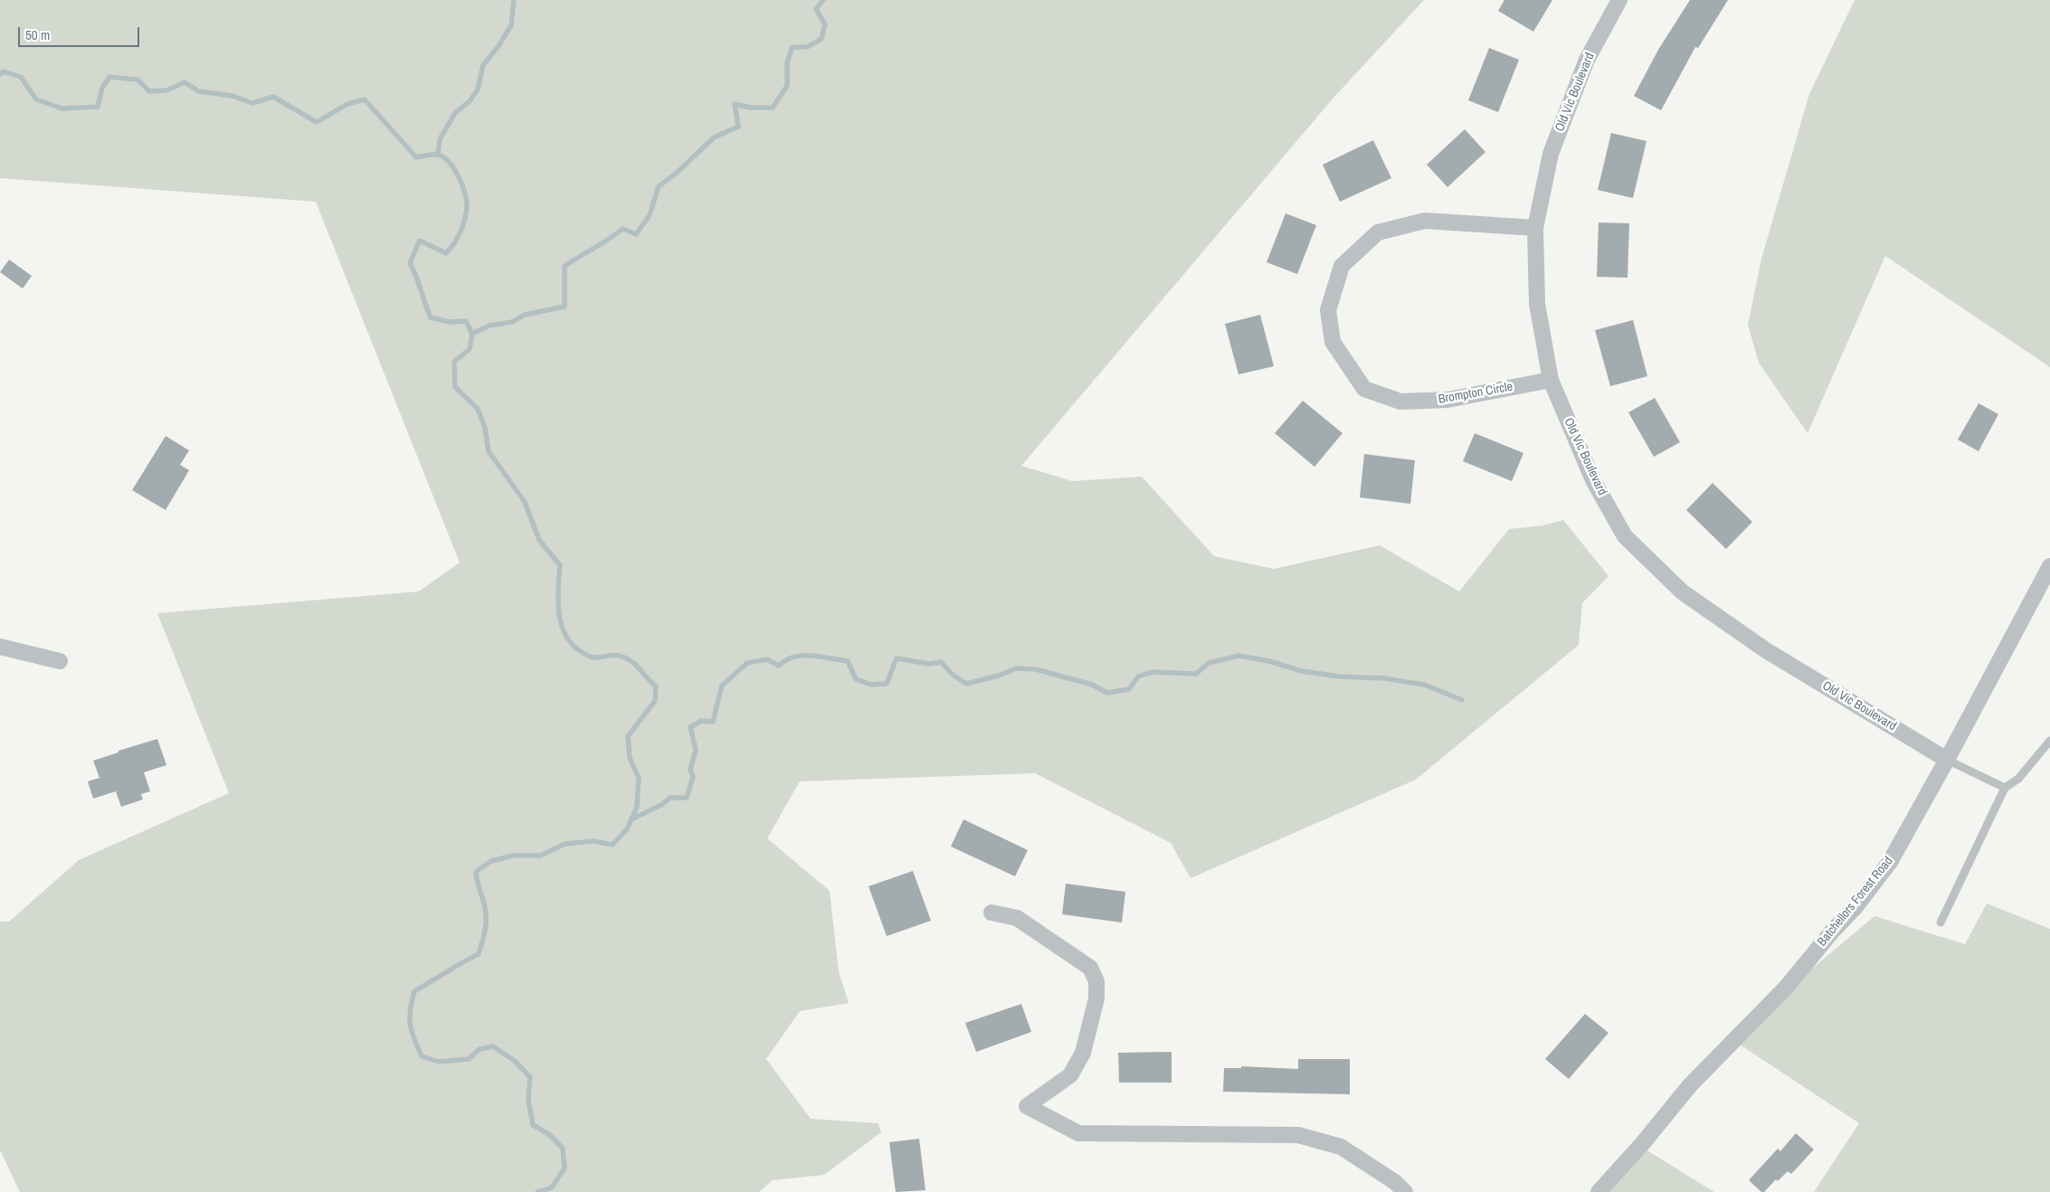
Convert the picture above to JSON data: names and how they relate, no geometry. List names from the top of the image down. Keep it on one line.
{"streets":{"street":["Old Vic Boulevard","Brompton Circle","Batchellors Forest Road"]},"crossings":[["Old Vic Boulevard","Brompton Circle"],["Old Vic Boulevard","Batchellors Forest Road"]],"scale_bar":"50 m"}
